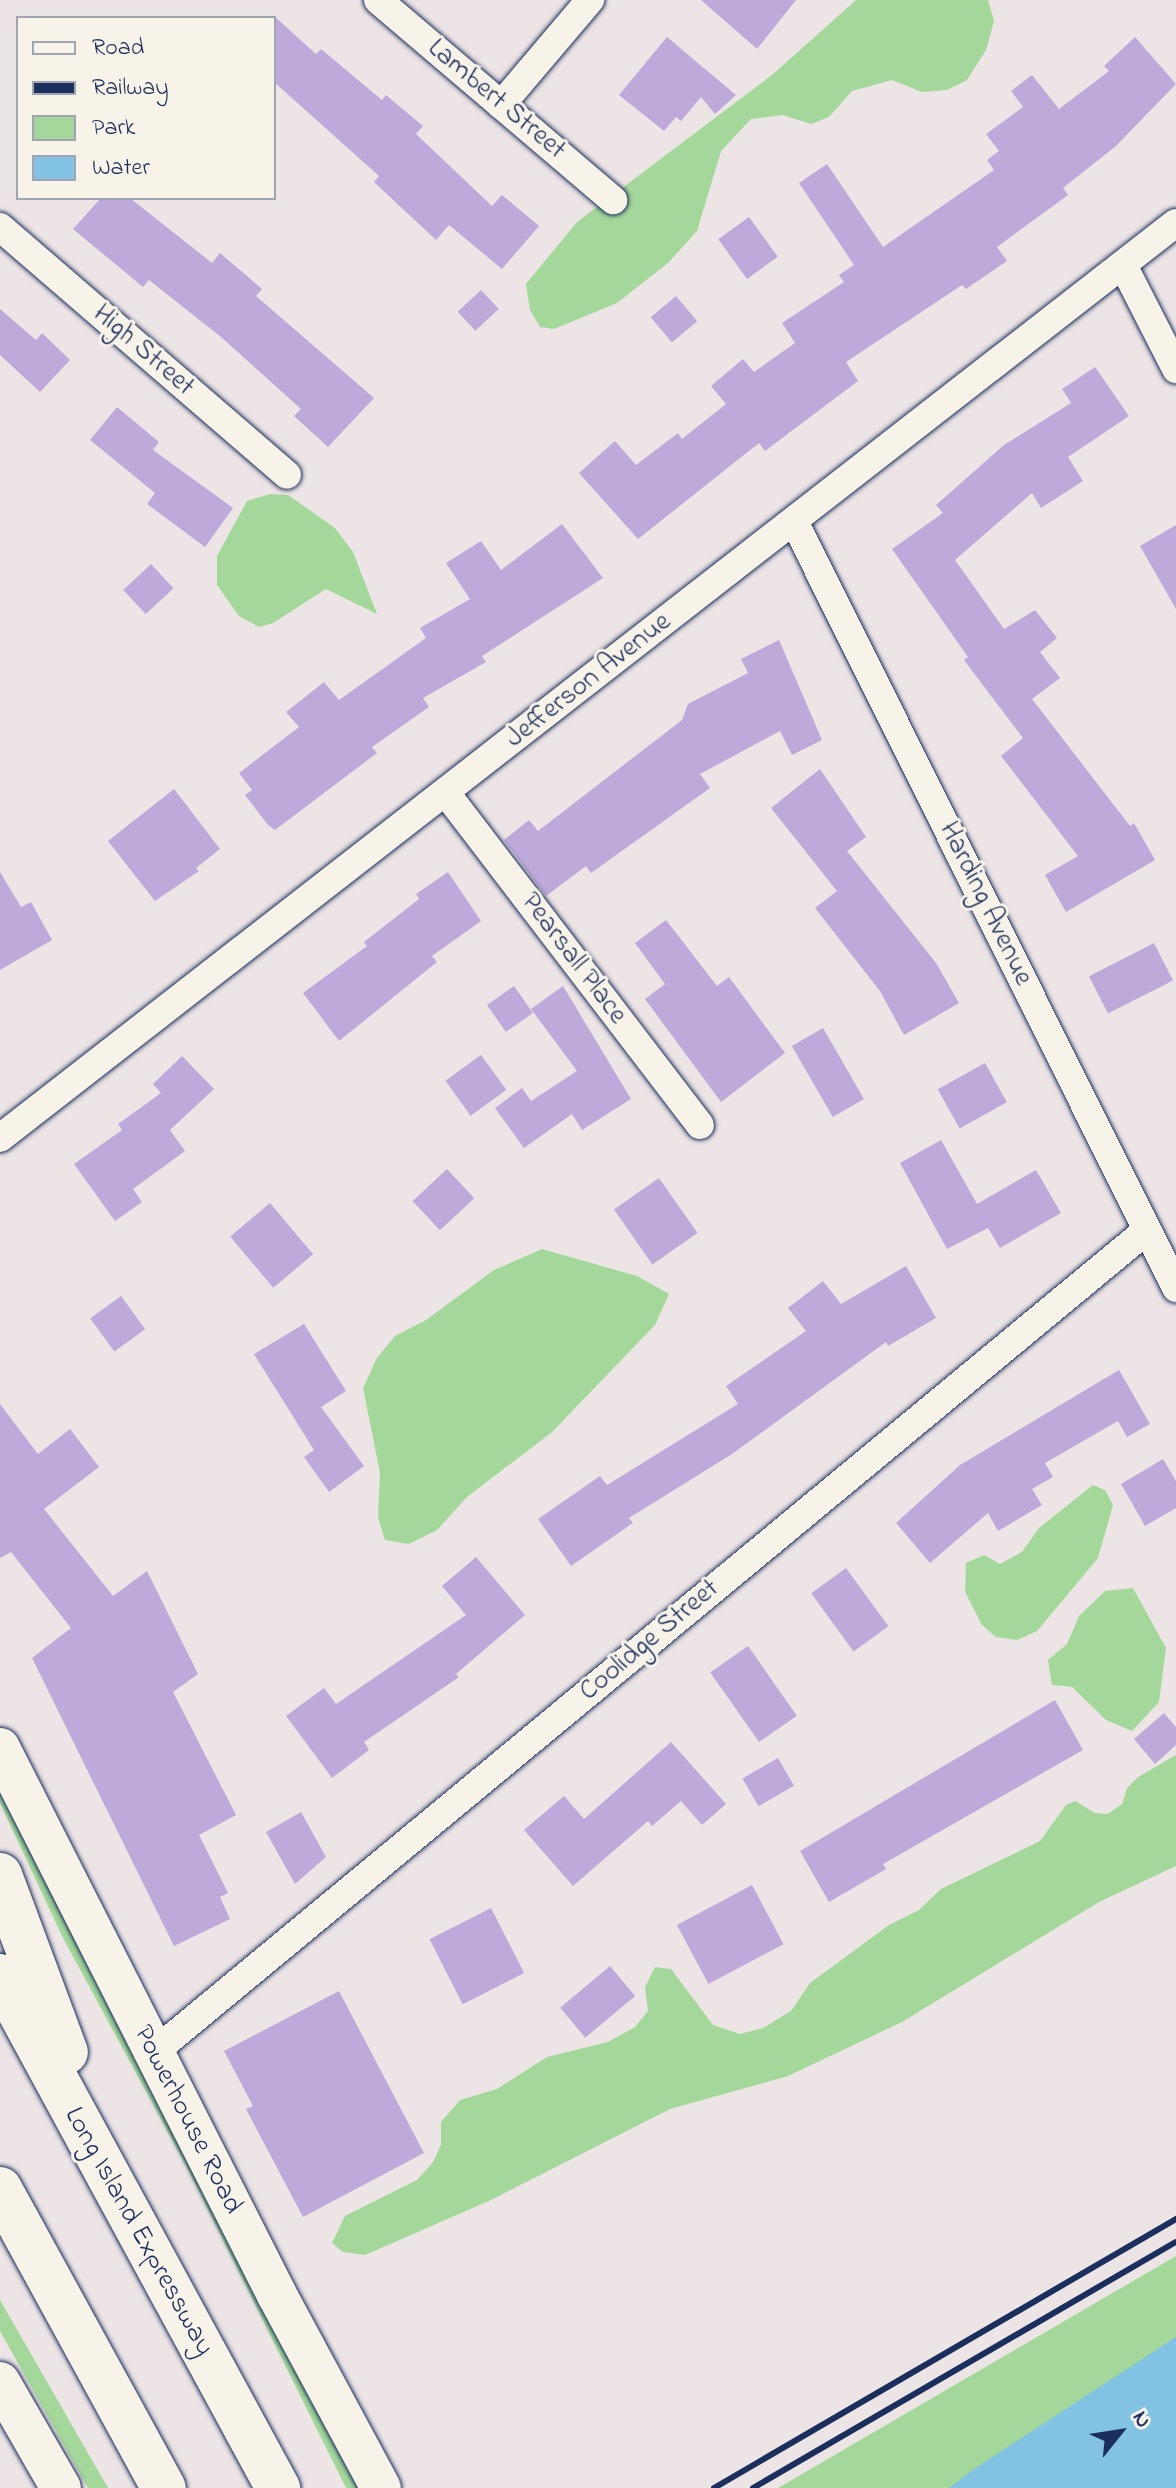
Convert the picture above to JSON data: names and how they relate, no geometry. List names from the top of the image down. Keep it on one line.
{"streets":{"highway":["Long Island Expressway"],"main road":["Powerhouse Road"],"street":["Lambert Street","High Street","Jefferson Avenue","Harding Avenue","Pearsall Place","Coolidge Street"]},"crossings":[["Jefferson Avenue","Harding Avenue"],["Jefferson Avenue","Pearsall Place"],["Harding Avenue","Coolidge Street"],["Coolidge Street","Powerhouse Road"]],"legend":["Road","Railway","Park","Water"],"north":"top right"}
